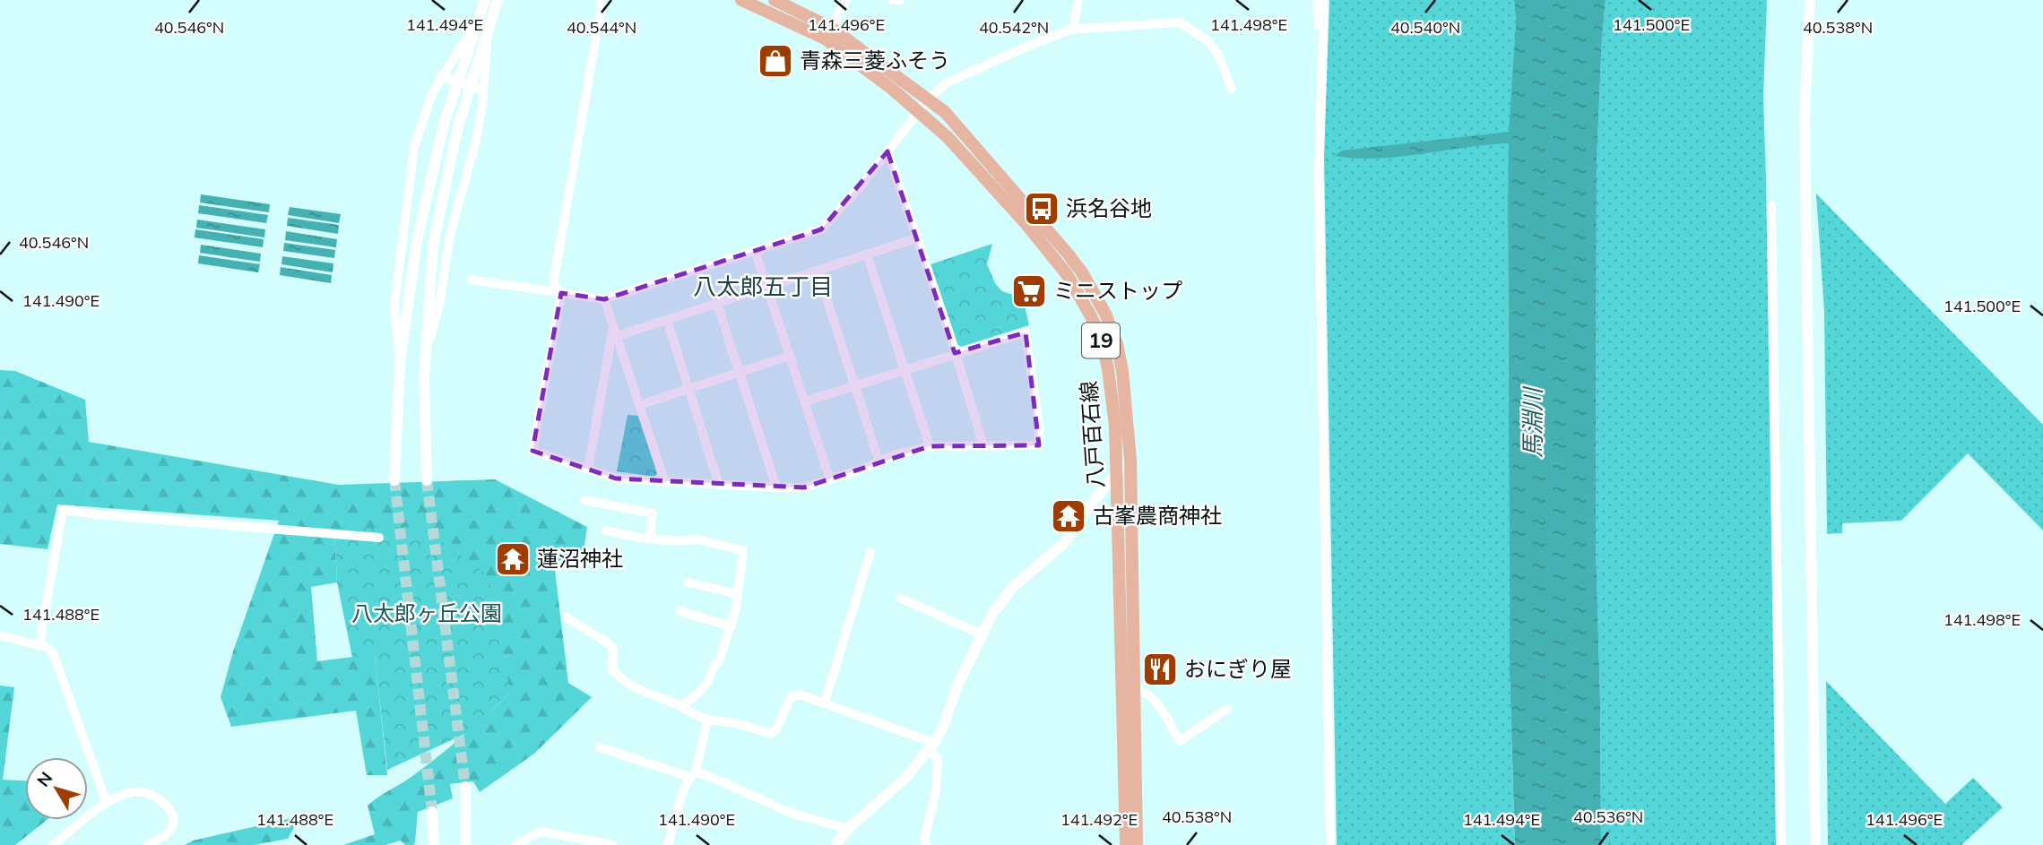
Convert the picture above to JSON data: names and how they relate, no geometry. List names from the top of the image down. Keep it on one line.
{"streets":{"main road":["19","八戸百石線"]},"districts":["八太郎五丁目"],"water":["馬淵川"],"parks":["八太郎ヶ丘公園"],"places":{"shop":["青森三菱ふそう"],"bus stop":["浜名谷地"],"supermarket":["ミニストップ"],"temple":["古峯農商神社","蓮沼神社"],"restaurant":["おにぎり屋"]},"north":"top left","coordinates":["141.494°E","141.496°E","141.498°E","141.500°E","40.546°N","40.544°N","40.542°N","40.540°N","40.538°N","141.490°E","141.488°E","40.536°N","141.492°E"]}
